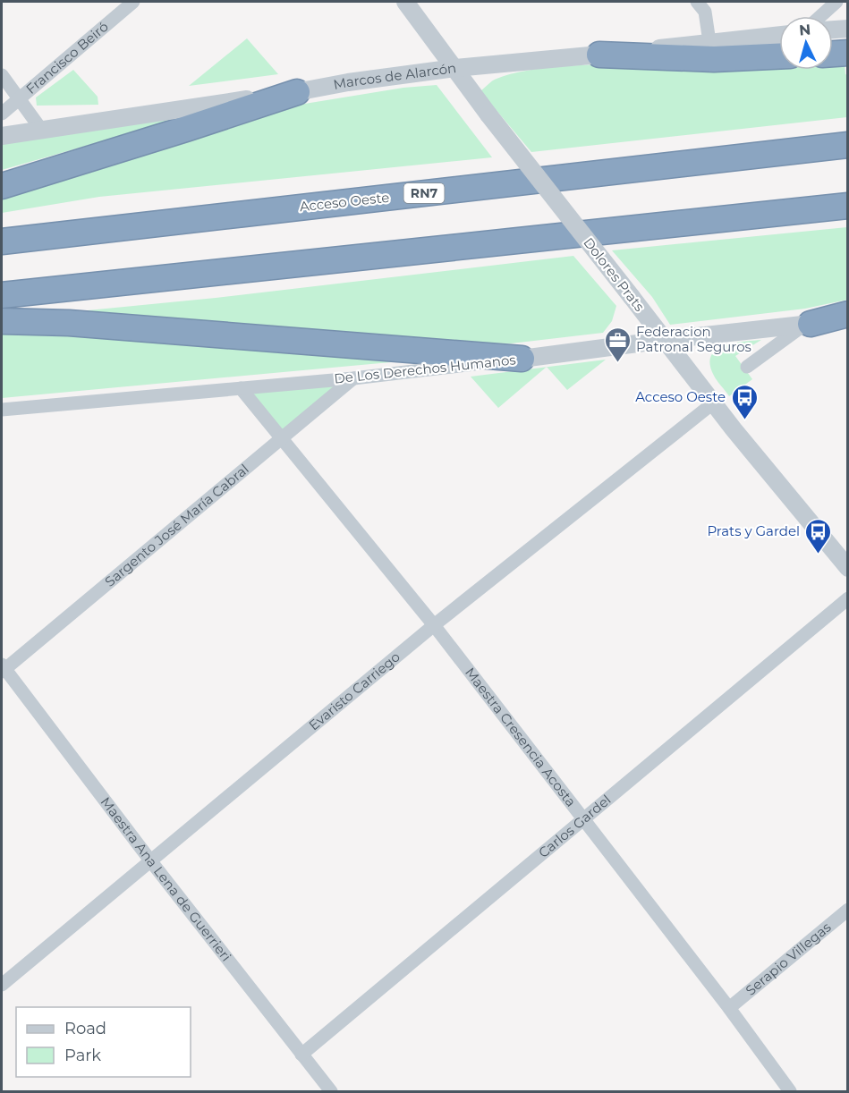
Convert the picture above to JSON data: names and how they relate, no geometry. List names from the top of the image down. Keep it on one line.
{"streets":{"highway":["RN7","Acceso Oeste"],"street":["Francisco Beiró","Marcos de Alarcón","Dolores Prats","De Los Derechos Humanos","Sargento José María Cabral","Evaristo Carriego","Maestra Cresencia Acosta","Carlos Gardel","Maestra Ana Lena de Guerrieri","Serapio Villegas"]},"crossings":[["Marcos de Alarcón","Dolores Prats"],["Dolores Prats","De Los Derechos Humanos"],["Dolores Prats","Evaristo Carriego"],["De Los Derechos Humanos","Sargento José María Cabral"],["De Los Derechos Humanos","Maestra Cresencia Acosta"],["Sargento José María Cabral","Maestra Cresencia Acosta"],["Sargento José María Cabral","Maestra Ana Lena de Guerrieri"],["Evaristo Carriego","Maestra Cresencia Acosta"],["Evaristo Carriego","Maestra Ana Lena de Guerrieri"],["Maestra Cresencia Acosta","Carlos Gardel"],["Maestra Cresencia Acosta","Serapio Villegas"],["Carlos Gardel","Maestra Ana Lena de Guerrieri"]],"places":{"office":["Federacion Patronal Seguros"],"bus stop":["Acceso Oeste","Prats y Gardel"]},"legend":["Road","Park"],"north":"top"}
